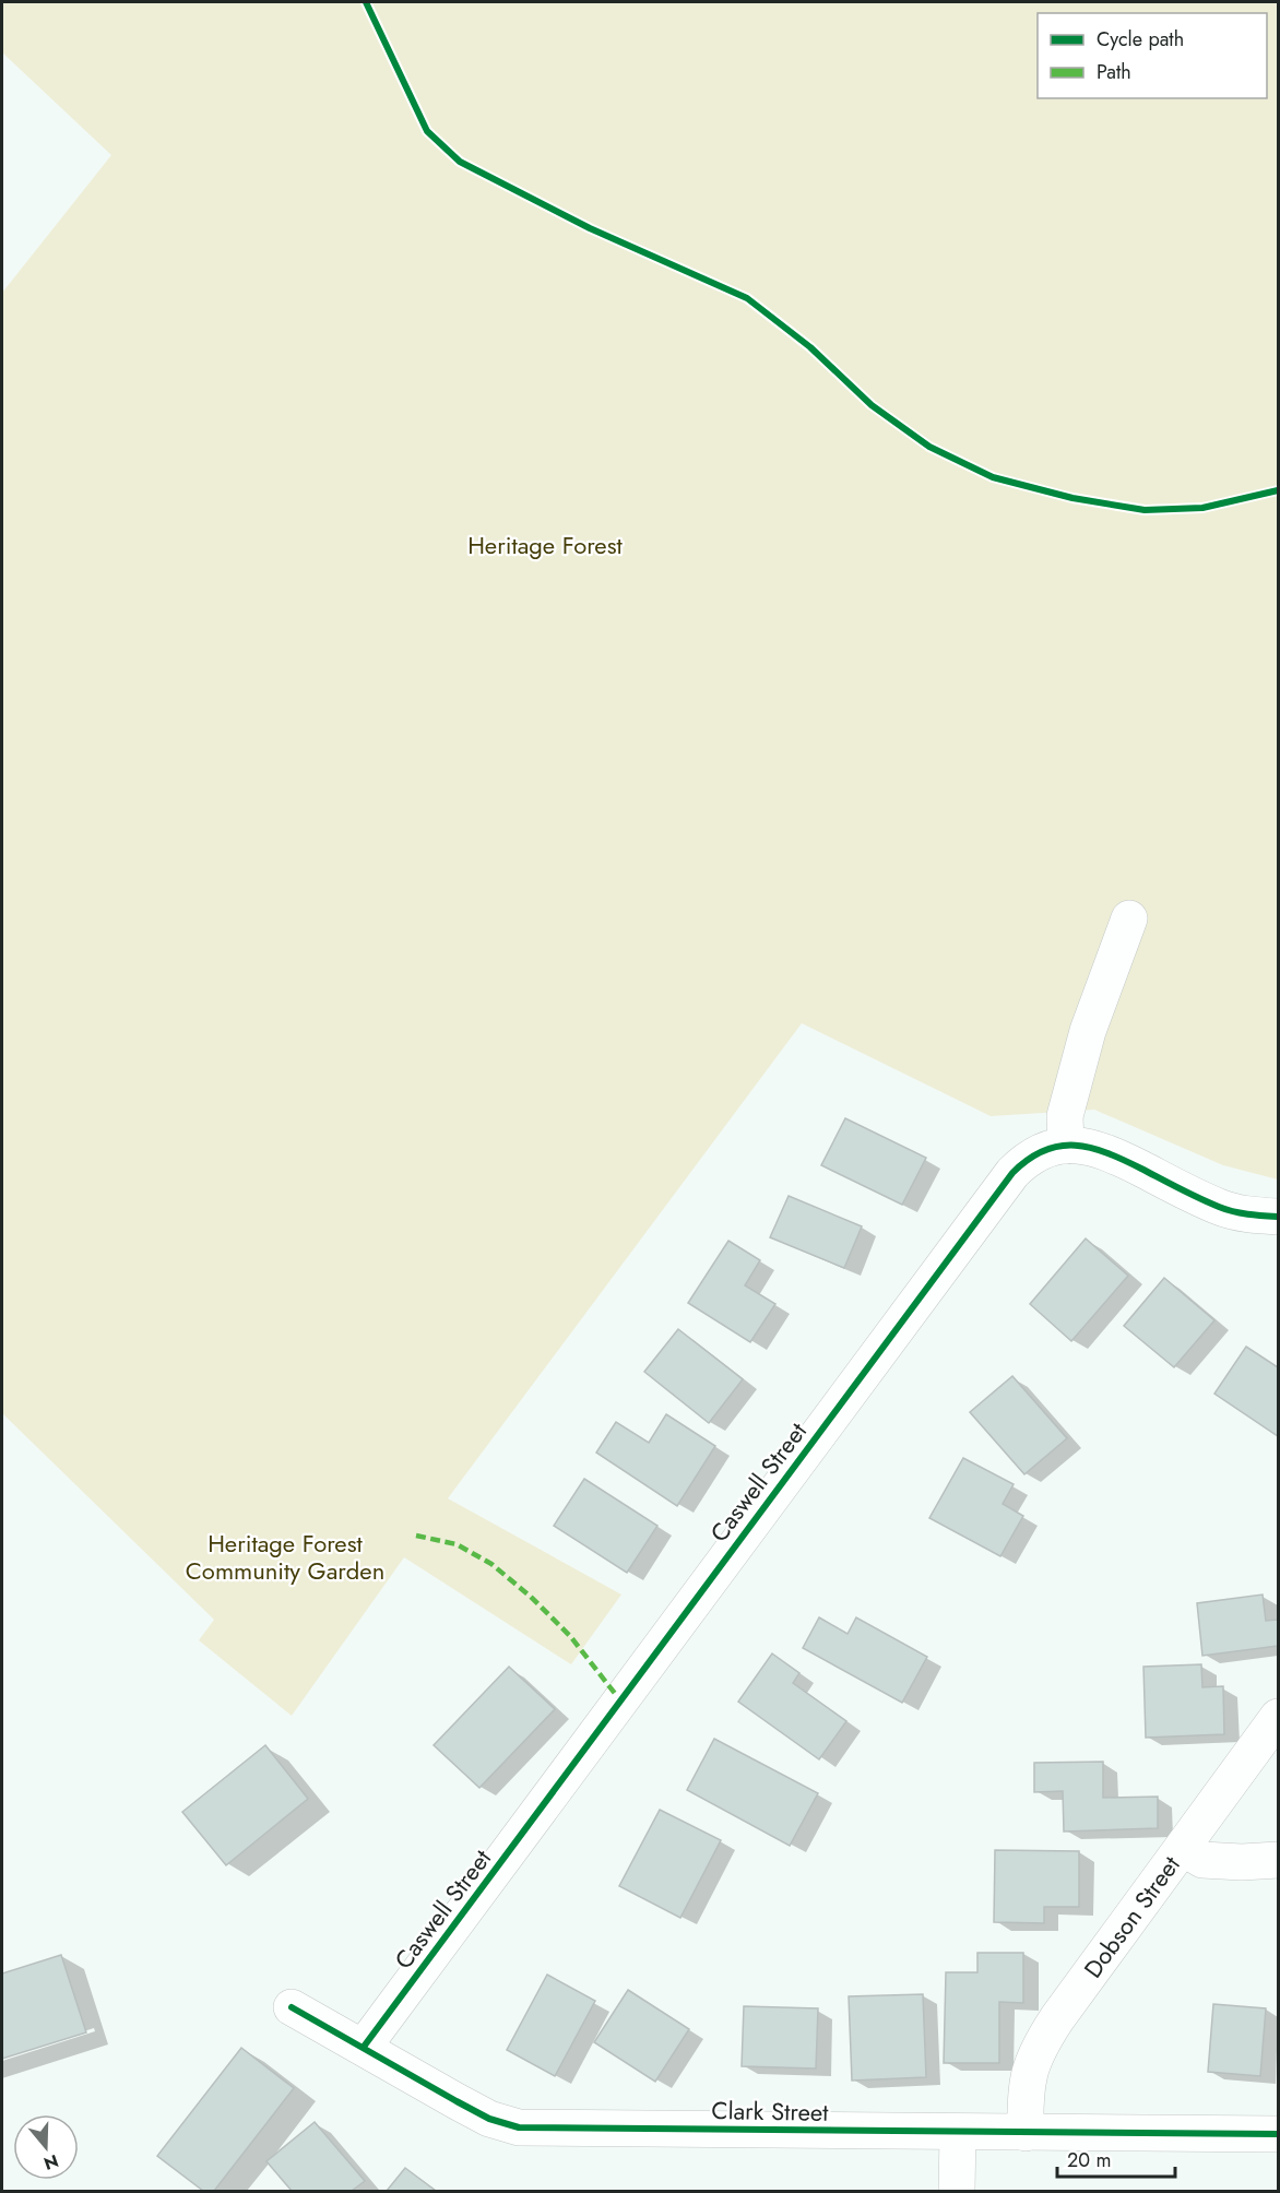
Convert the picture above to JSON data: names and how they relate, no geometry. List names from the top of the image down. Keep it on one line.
{"streets":{"street":["Caswell Street","Dobson Street","Clark Street"]},"crossings":[["Caswell Street","Clark Street"],["Dobson Street","Clark Street"]],"parks":["Heritage Forest","Heritage Forest Community Garden"],"legend":["Cycle path","Path"],"scale_bar":"20 m","north":"bottom"}
